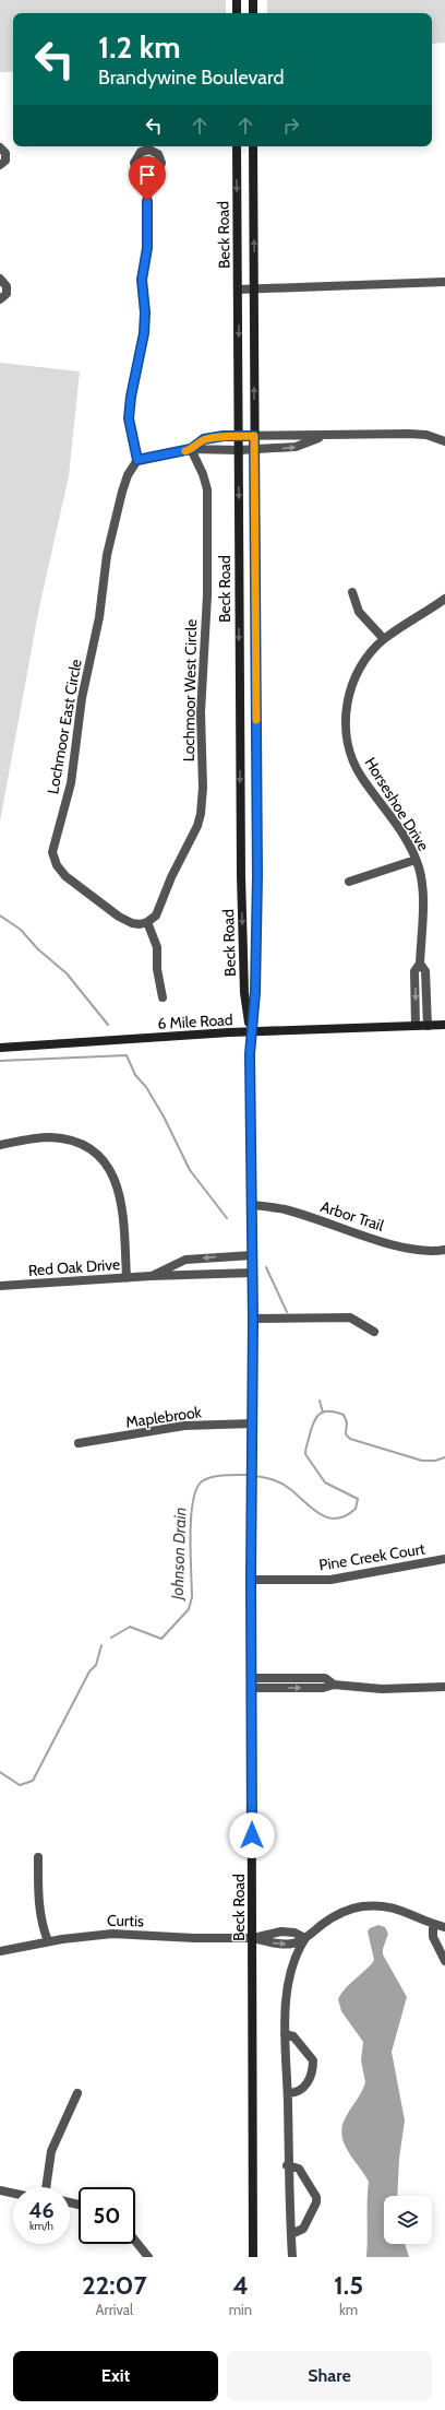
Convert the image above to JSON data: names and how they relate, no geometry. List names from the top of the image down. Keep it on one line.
{"streets":{"main road":["Beck Road","6 Mile Road"],"street":["Lochmoor West Circle","Lochmoor East Circle","Horseshoe Drive","Arbor Trail","Red Oak Drive","Maplebrook","Pine Creek Court","Curtis"]},"crossings":[["Beck Road","6 Mile Road"],["Beck Road","Arbor Trail"],["Beck Road","Red Oak Drive"],["Beck Road","Maplebrook"],["Beck Road","Pine Creek Court"],["Beck Road","Curtis"],["Lochmoor West Circle","Lochmoor East Circle"],["Horseshoe Drive","6 Mile Road"]],"water":["Johnson Drain"],"page":{"turn":["1.2 km","Brandywine Boulevard"],"speed":"46 km/h","limit":"50","eta":["22:07","Arrival","4","min","1.5","km"],"buttons":["Exit","Share"]}}
